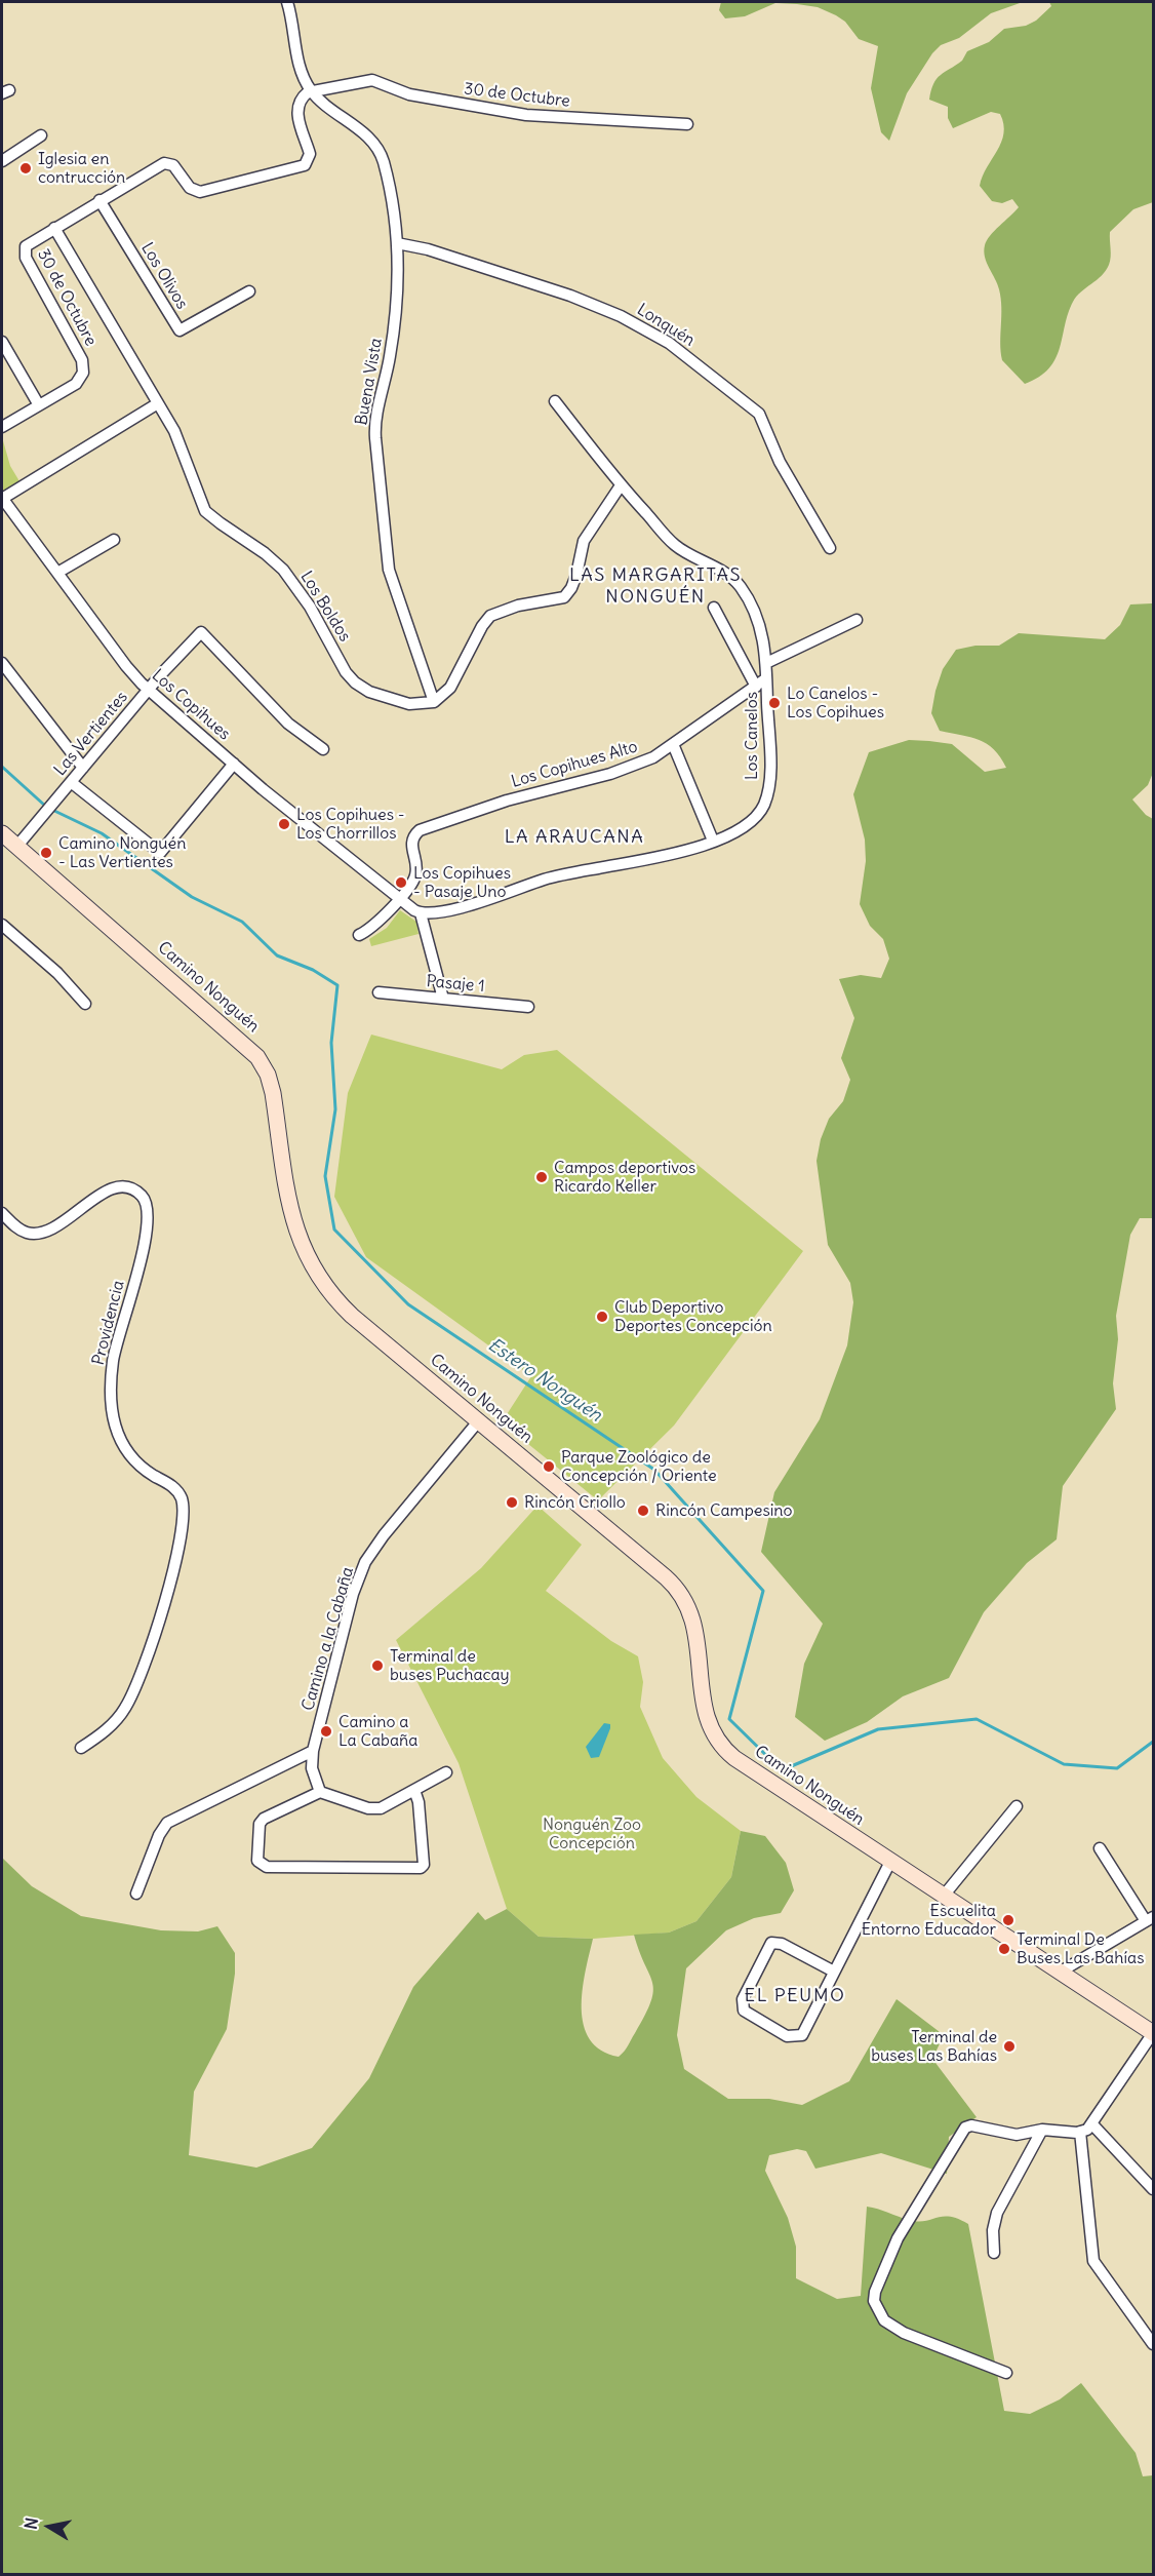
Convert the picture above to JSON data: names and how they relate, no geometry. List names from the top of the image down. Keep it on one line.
{"streets":{"main road":["Camino Nonguén"],"street":["30 de Octubre","Los Olivos","Lonquén","Buena Vista","Los Boldos","Los Copihues","Las Vertientes","Los Canelos","Los Copihues Alto","Pasaje 1","Providencia","Camino a la Cabaña"]},"crossings":[["30 de Octubre","Los Olivos"],["30 de Octubre","Buena Vista"],["30 de Octubre","Los Boldos"],["Lonquén","Buena Vista"],["Buena Vista","Los Boldos"],["Los Copihues","Las Vertientes"],["Los Copihues","Los Copihues Alto"],["Las Vertientes","Camino Nonguén"],["Los Canelos","Los Copihues Alto"],["Camino Nonguén","Camino a la Cabaña"]],"districts":["LAS MARGARITAS NONGUÉN","LA ARAUCANA","EL PEUMO"],"water":["Estero Nonguén"],"parks":["Nonguén Zoo Concepción"],"places":["Iglesia en contrucción","Lo Canelos - Los Copihues","Los Copihues - Los Chorrillos","Camino Nonguén - Las Vertientes","Los Copihues - Pasaje Uno","Campos deportivos Ricardo Keller","Club Deportivo Deportes Concepción","Parque Zoológico de Concepción / Oriente","Rincón Criollo","Rincón Campesino","Terminal de buses Puchacay","Camino a La Cabaña","Escuelita Entorno Educador","Terminal De Buses Las Bahías","Terminal de buses Las Bahías"],"north":"left"}
